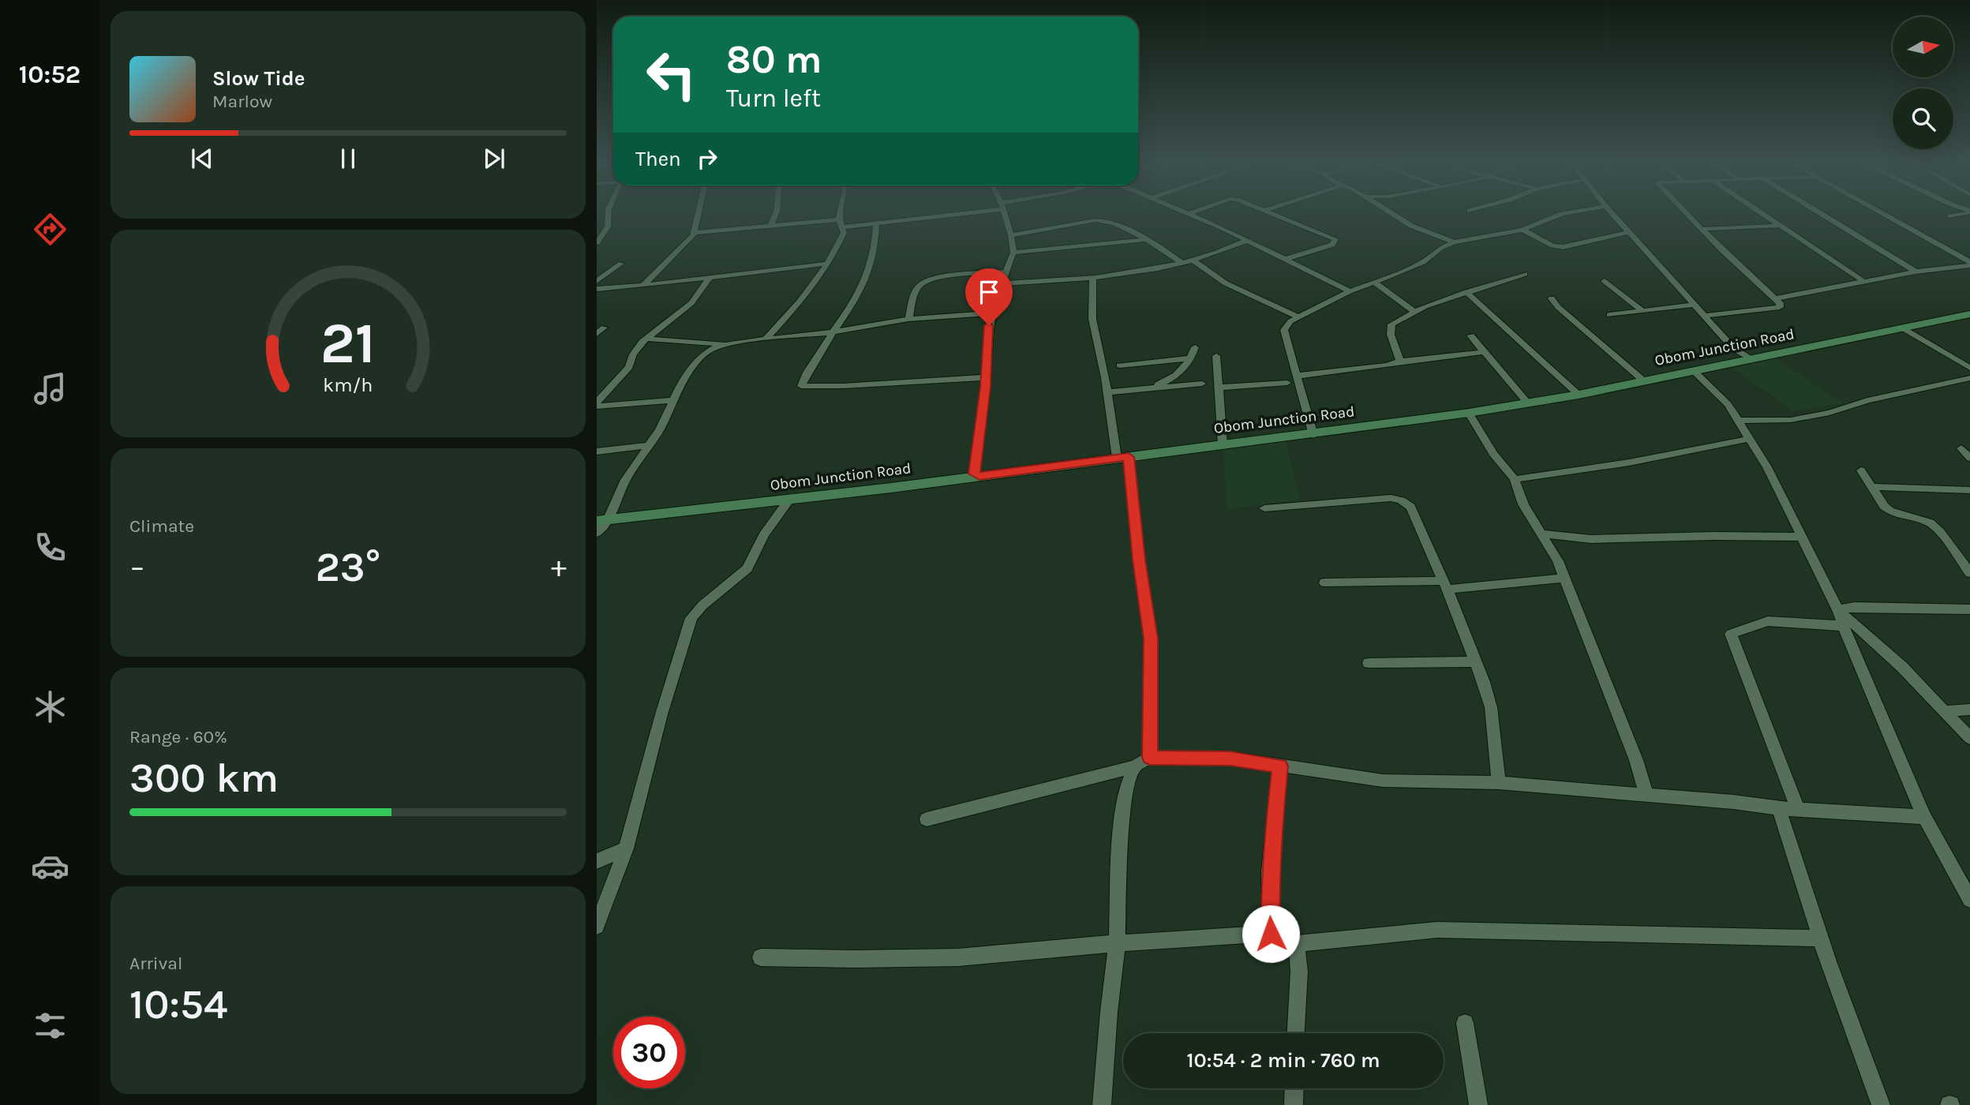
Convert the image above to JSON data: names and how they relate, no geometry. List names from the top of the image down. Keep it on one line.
{"streets":{"main road":["Obom Junction Road"]},"north":"right","page":{"tabs":"10:52","turn":["80 m","Turn left"],"song":["Slow Tide","Marlow"],"then":"Then","tile":["Climate",["Range · 60%","300 km"],["Arrival","10:54"]],"heat":["−","23°","+"],"limit":"30","trip":"10:54 · 2 min · 760 m","gauge":["21","km/h"]}}
